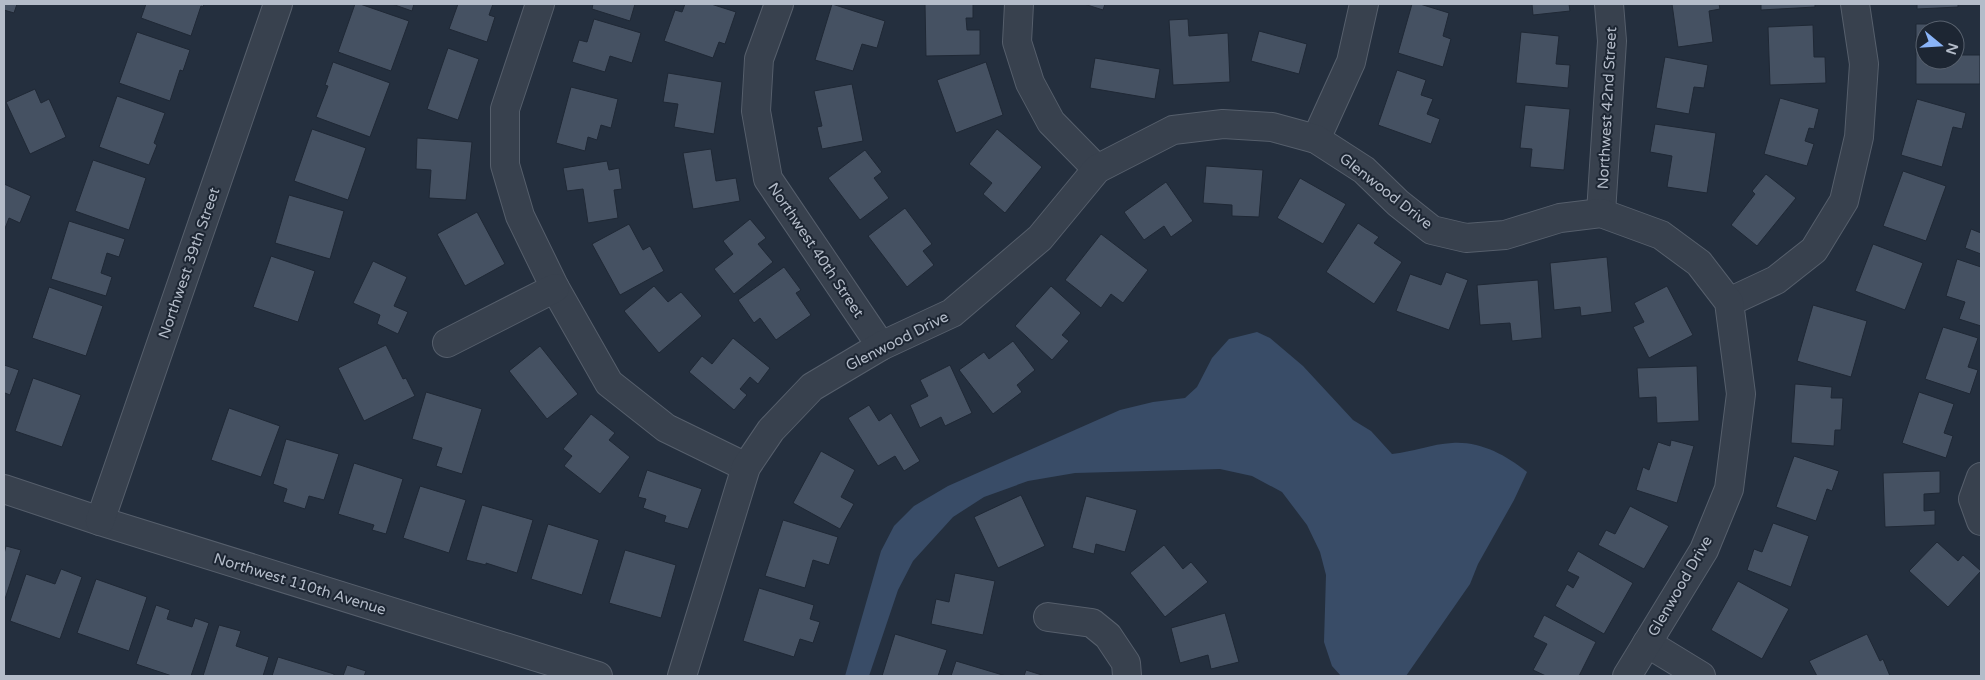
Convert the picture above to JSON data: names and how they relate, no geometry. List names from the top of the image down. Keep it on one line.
{"streets":{"street":["Northwest 42nd Street","Glenwood Drive","Northwest 40th Street","Northwest 39th Street","Northwest 110th Avenue"]},"crossings":[["Northwest 42nd Street","Glenwood Drive"],["Glenwood Drive","Northwest 40th Street"],["Northwest 39th Street","Northwest 110th Avenue"]],"north":"right"}
